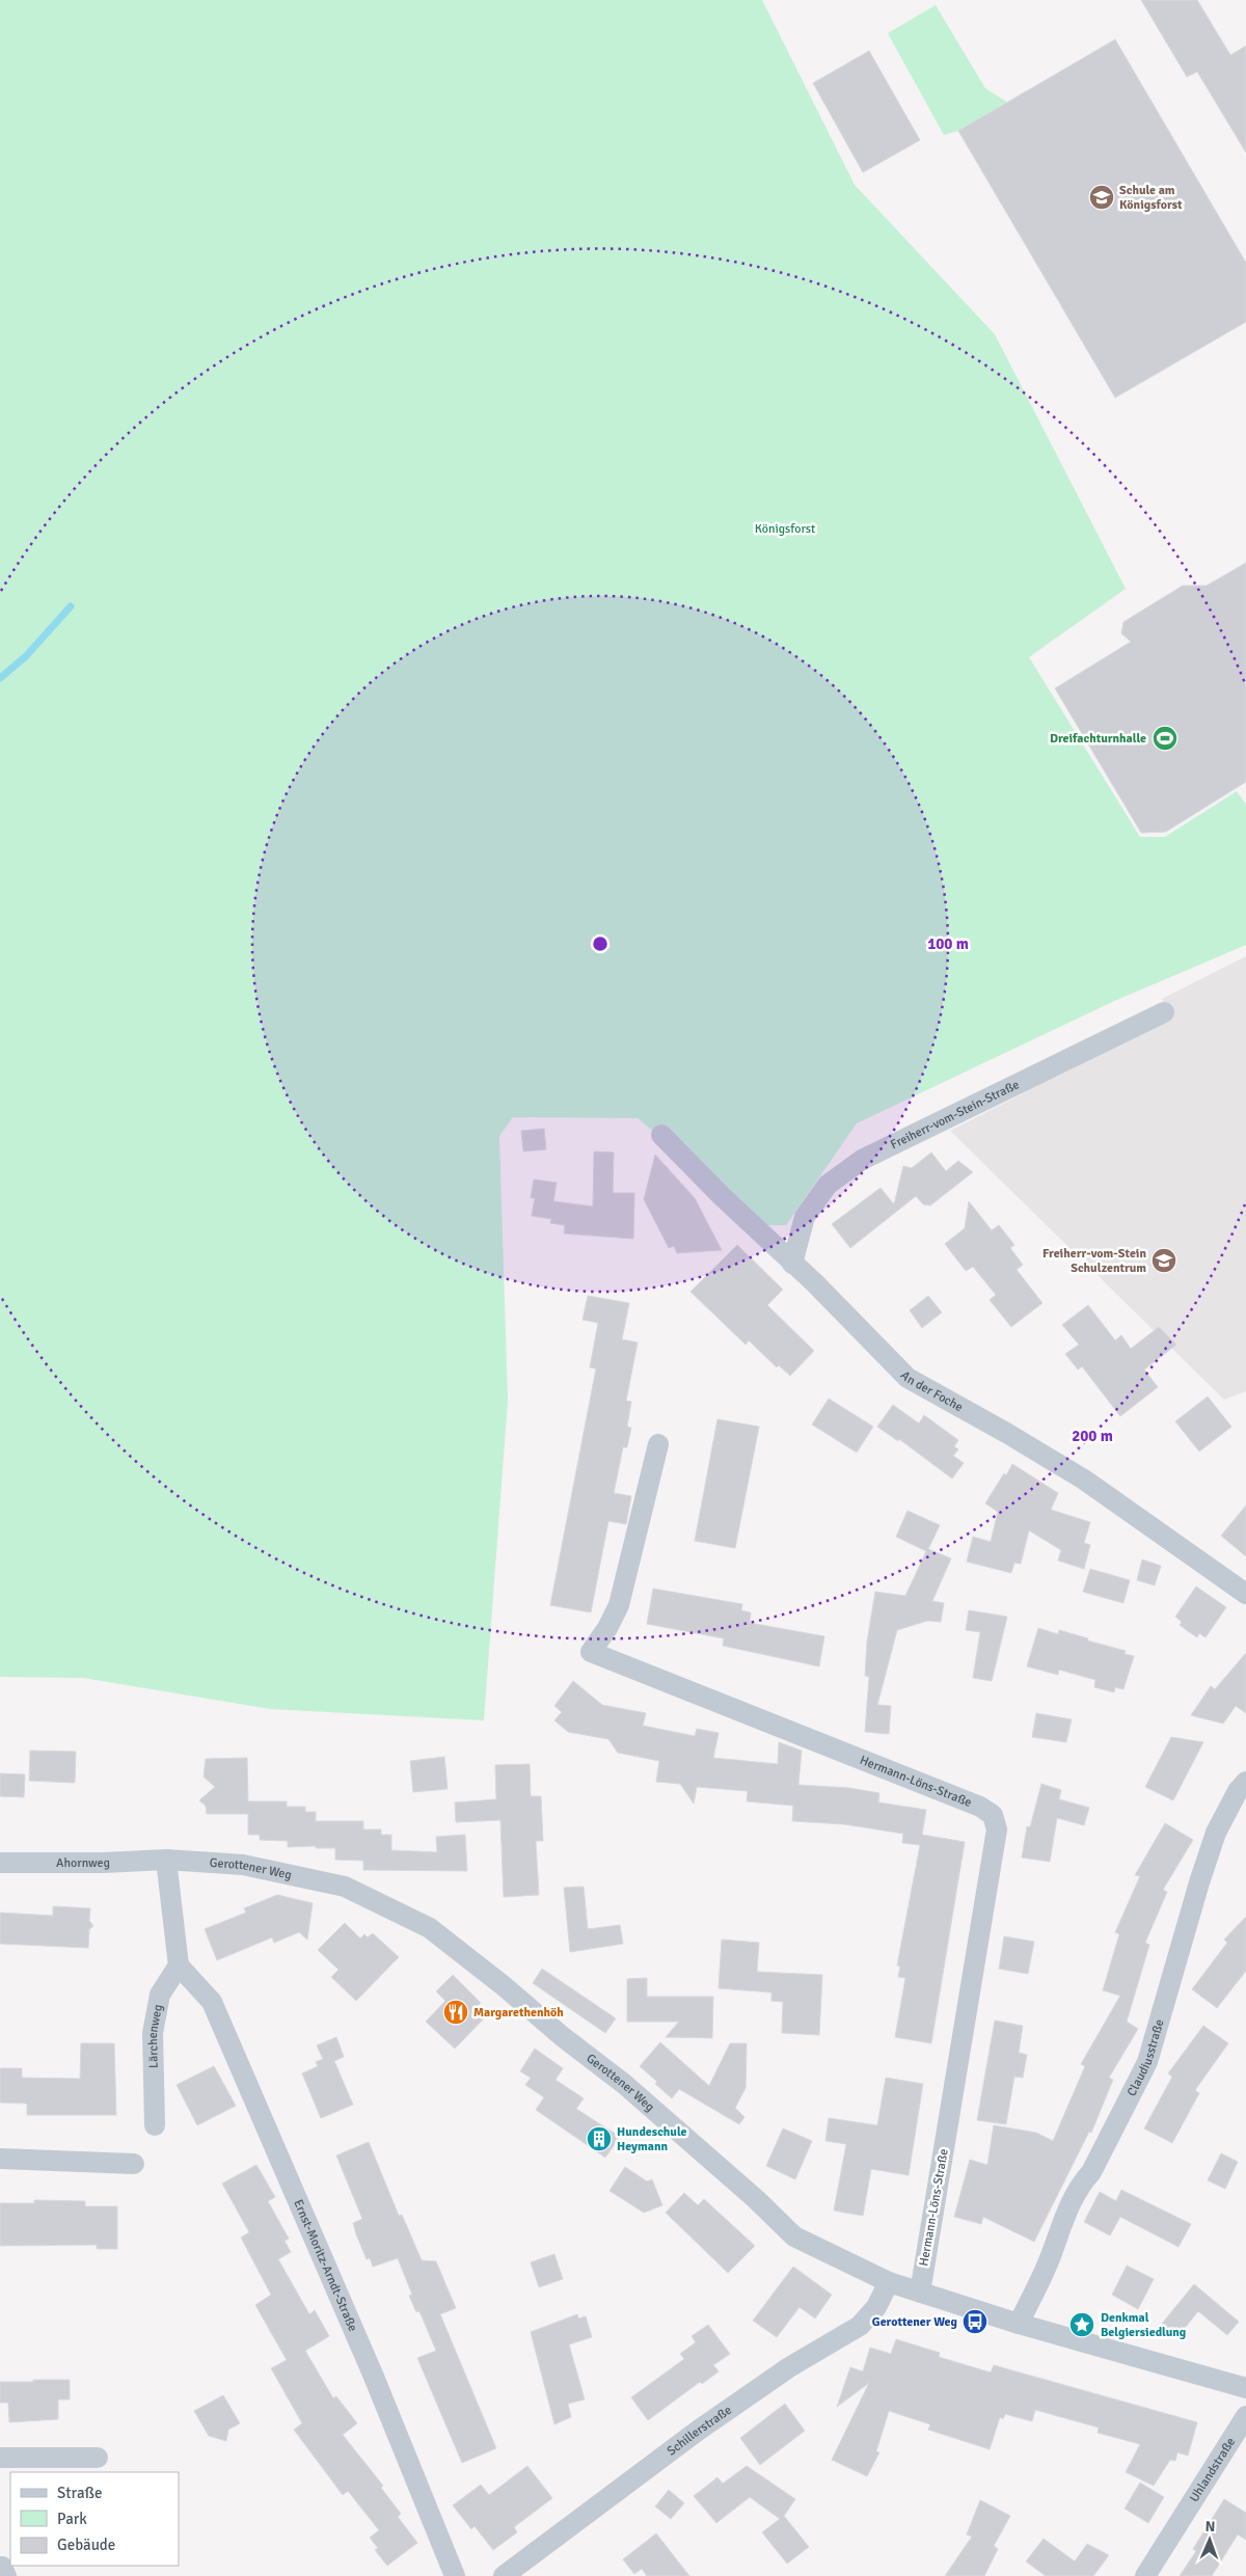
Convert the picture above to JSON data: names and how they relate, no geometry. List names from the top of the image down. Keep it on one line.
{"streets":{"street":["Freiherr-vom-Stein-Straße","An der Foche","Hermann-Löns-Straße","Ahornweg","Gerottener Weg","Lärchenweg","Claudiusstraße","Ernst-Moritz-Arndt-Straße","Schillerstraße","Uhlandstraße"]},"crossings":[["Freiherr-vom-Stein-Straße","An der Foche"],["Hermann-Löns-Straße","Gerottener Weg"],["Ahornweg","Gerottener Weg"],["Gerottener Weg","Claudiusstraße"],["Gerottener Weg","Schillerstraße"],["Lärchenweg","Ernst-Moritz-Arndt-Straße"]],"parks":["Königsforst"],"places":{"school or university":["Schule am Königsforst","Freiherr-vom-Stein Schulzentrum"],"sports":["Dreifachturnhalle"],"restaurant":["Margarethenhöh"],"building":["Hundeschule Heymann"],"bus stop":["Gerottener Weg"],"place":["Denkmal Belgiersiedlung"]},"legend":["Straße","Park","Gebäude"],"north":"top","rings":["100 m","200 m"]}
